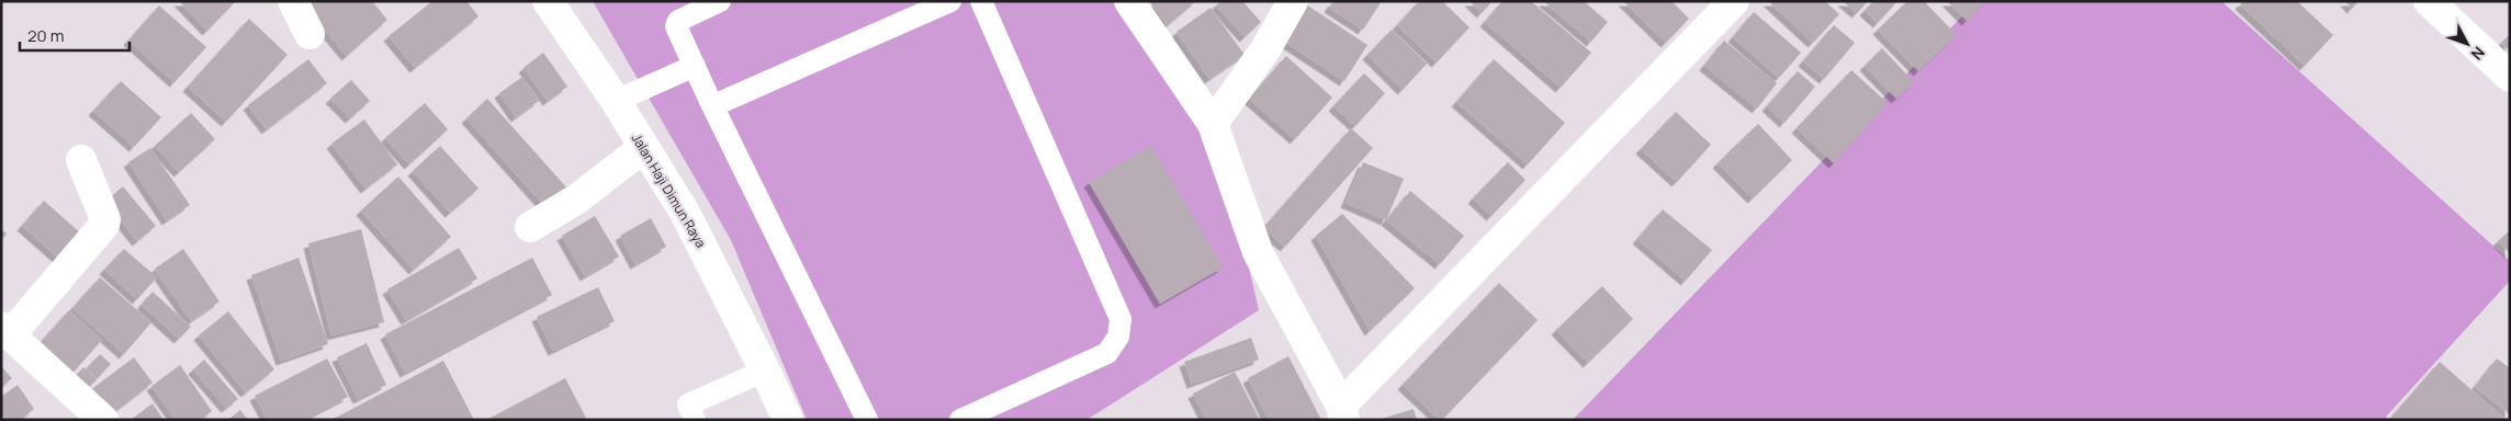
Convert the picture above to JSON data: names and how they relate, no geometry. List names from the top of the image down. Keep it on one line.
{"streets":{"street":["Jalan Haji Dimun Raya"]},"scale_bar":"20 m","north":"bottom right"}
